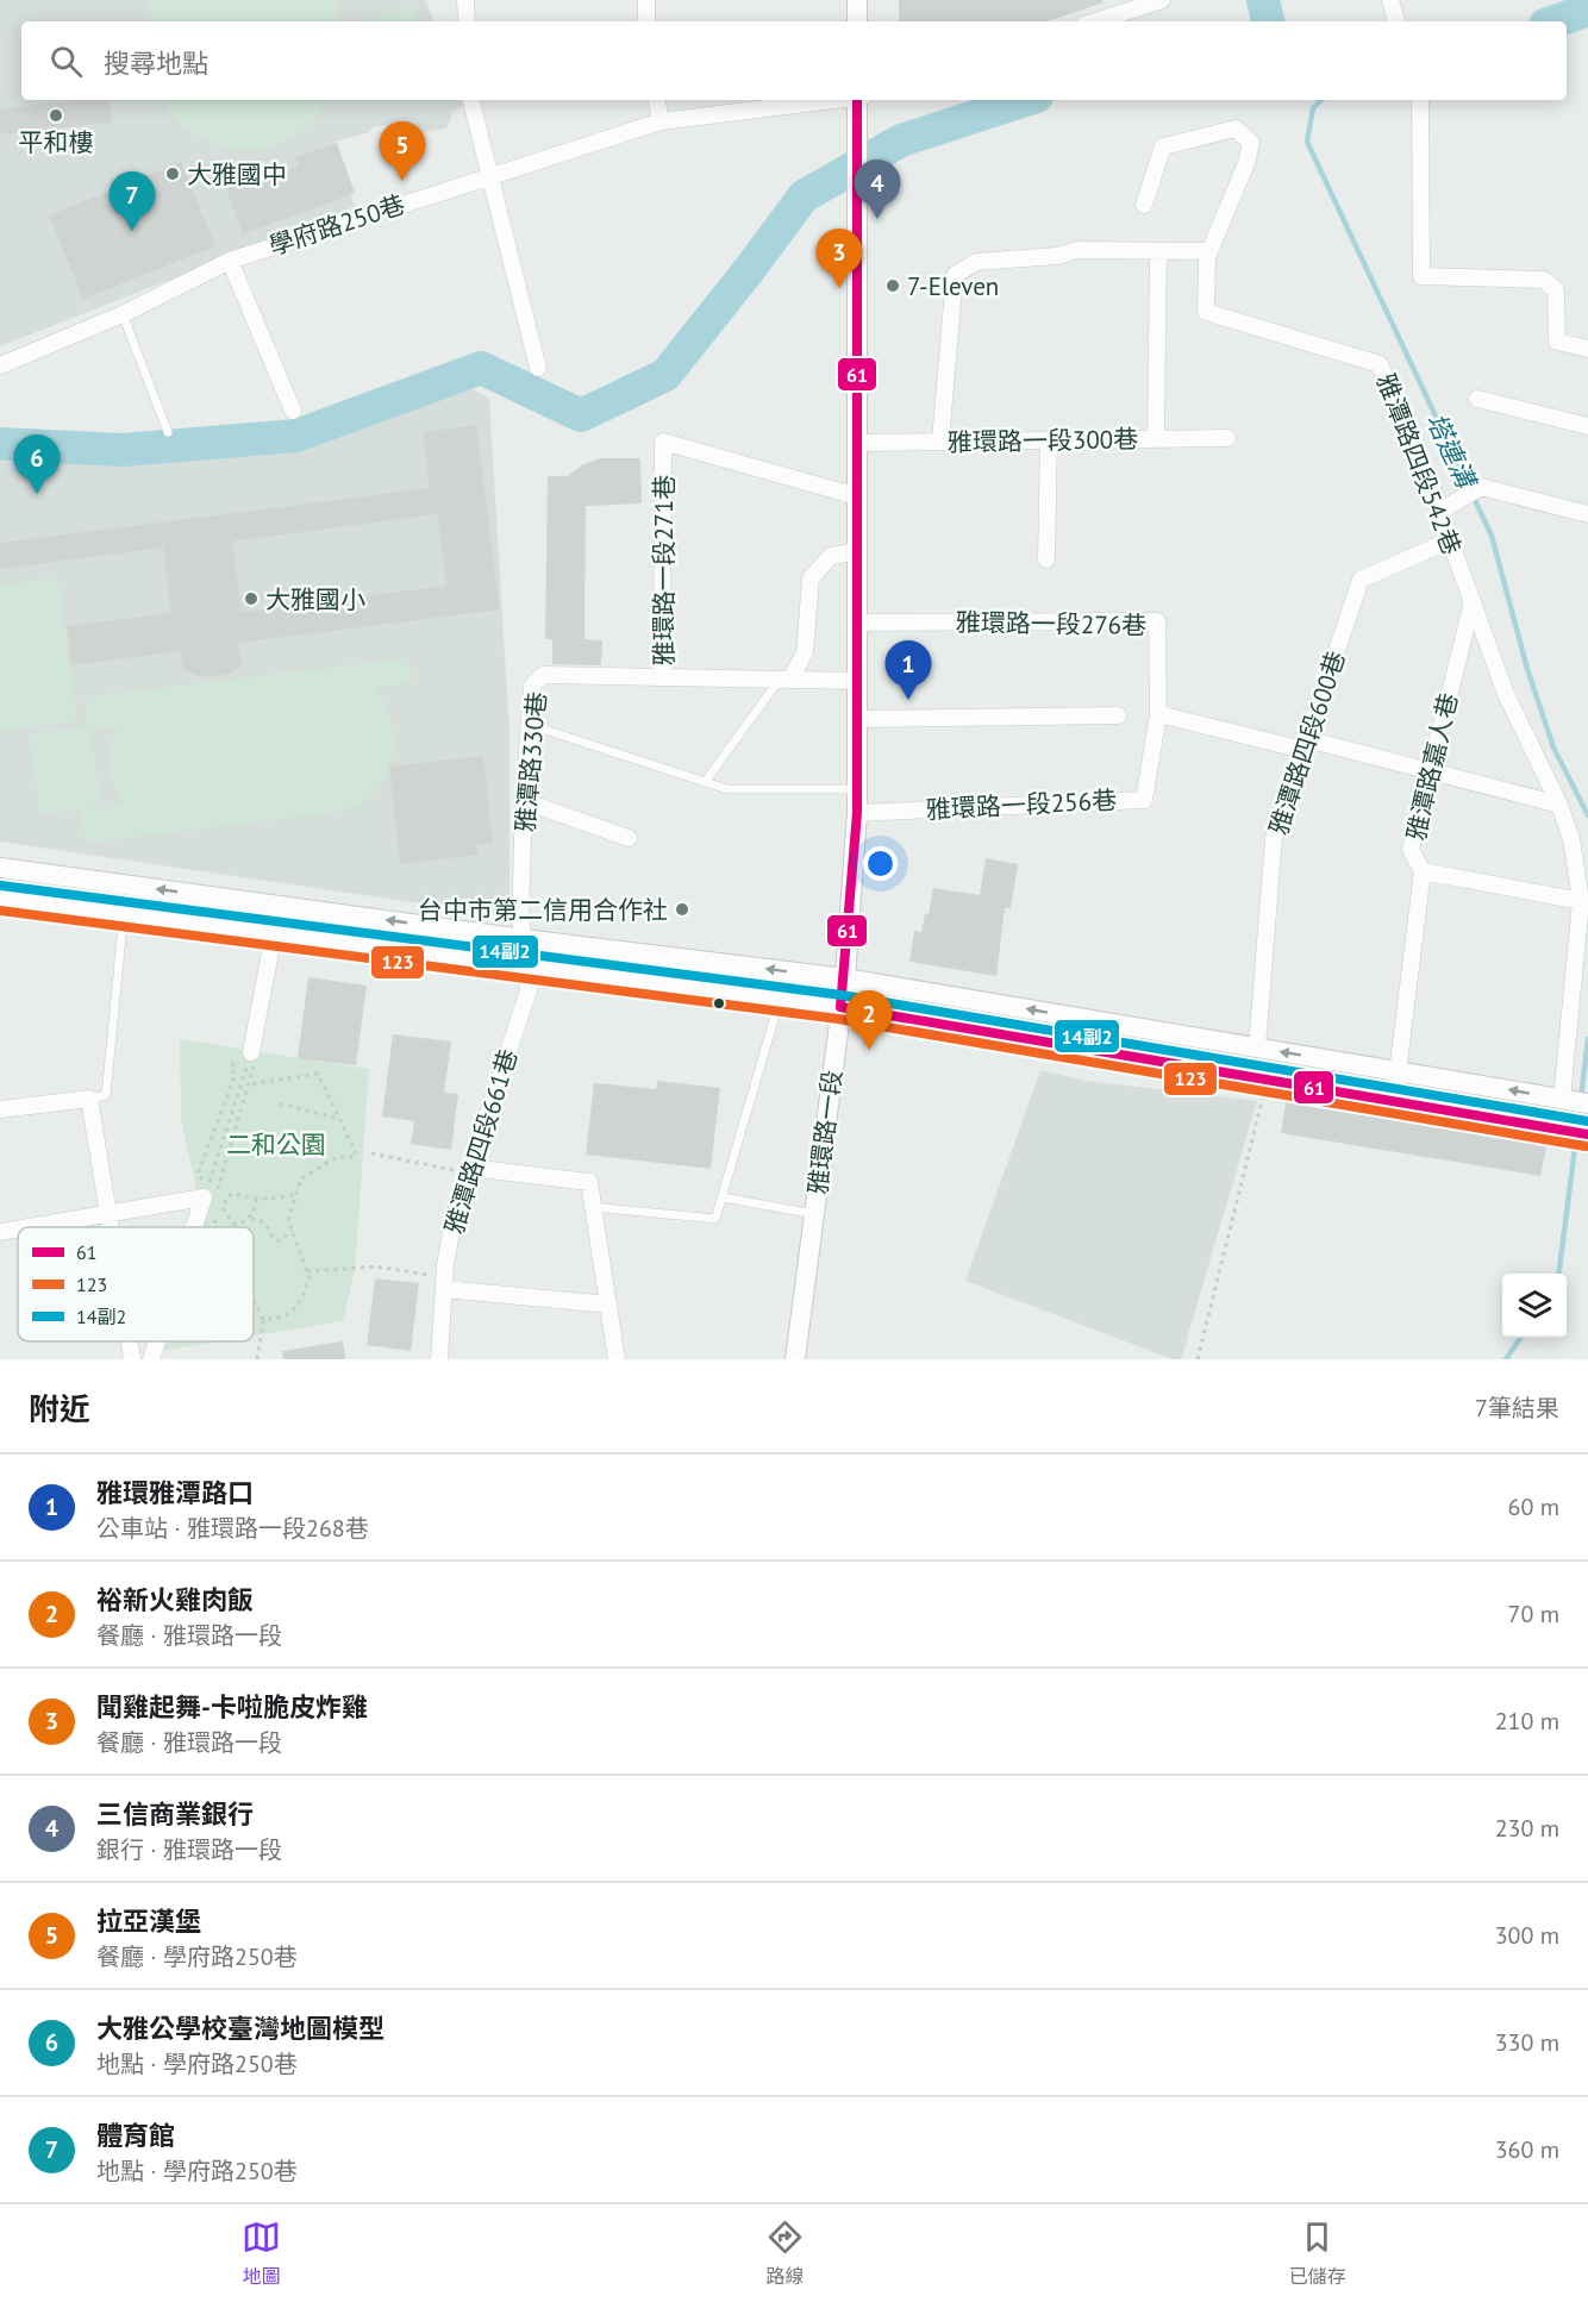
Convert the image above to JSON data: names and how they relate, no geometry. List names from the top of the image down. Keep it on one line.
{"streets":{"street":["學府路250巷","雅環路一段300巷","雅潭路四段542巷","雅環路一段271巷","雅環路一段276巷","雅潭路四段600巷","雅潭路330巷","雅潭路嘉人巷","雅環路一段256巷","雅環路一段","雅潭路四段661巷"]},"crossings":[["雅環路一段300巷","雅環路一段"],["雅潭路四段542巷","雅潭路四段600巷"],["雅潭路四段542巷","雅潭路嘉人巷"],["雅環路一段271巷","雅潭路330巷"],["雅環路一段271巷","雅環路一段"],["雅環路一段276巷","雅環路一段256巷"],["雅環路一段276巷","雅環路一段"],["雅潭路330巷","雅潭路四段661巷"],["雅環路一段256巷","雅環路一段"]],"water":["塔連溝"],"parks":["二和公園"],"places":["平和樓","大雅國中","7-Eleven","大雅國小","台中市第二信用合作社"],"lines":["transit line 61","transit line 14副2","transit line 123"],"legend":["61","123","14副2"],"page":{"search":"搜尋地點","pins":["5","4","7","3","6","1","2"],"heading":["附近","7筆結果"],"list":[{"mark":"1","name":"雅環雅潭路口","note":"公車站 · 雅環路一段268巷","value":"60 m"},{"mark":"2","name":"裕新火雞肉飯","note":"餐廳 · 雅環路一段","value":"70 m"},{"mark":"3","name":"聞雞起舞-卡啦脆皮炸雞","note":"餐廳 · 雅環路一段","value":"210 m"},{"mark":"4","name":"三信商業銀行","note":"銀行 · 雅環路一段","value":"230 m"},{"mark":"5","name":"拉亞漢堡","note":"餐廳 · 學府路250巷","value":"300 m"},{"mark":"6","name":"大雅公學校臺灣地圖模型","note":"地點 · 學府路250巷","value":"330 m"},{"mark":"7","name":"體育館","note":"地點 · 學府路250巷","value":"360 m"}],"nav":["地圖","路線","已儲存"]}}
